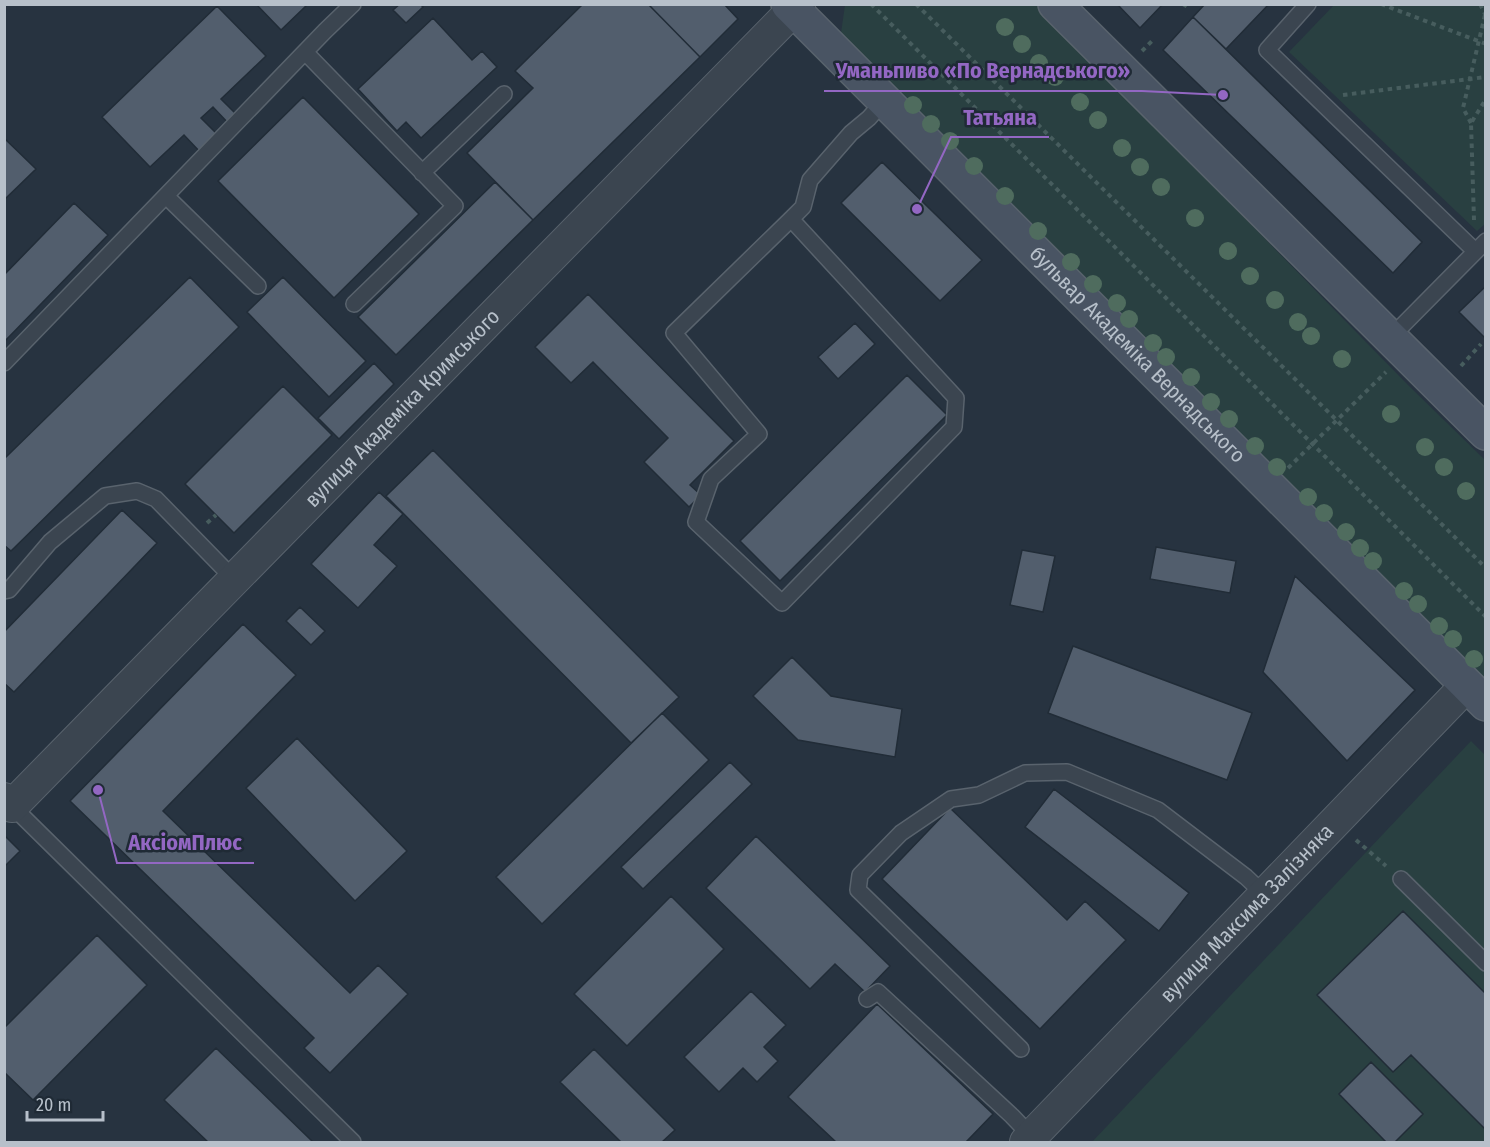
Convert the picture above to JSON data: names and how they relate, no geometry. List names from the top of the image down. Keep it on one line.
{"streets":{"main road":["бульвар Академіка Вернадського"],"street":["вулиця Академіка Кримського","вулиця Максима Залізняка"]},"crossings":[["бульвар Академіка Вернадського","вулиця Академіка Кримського"],["бульвар Академіка Вернадського","вулиця Максима Залізняка"]],"places":["Уманьпиво «По Вернадського»","Татьяна","АксіомПлюс"],"scale_bar":"20 m"}
